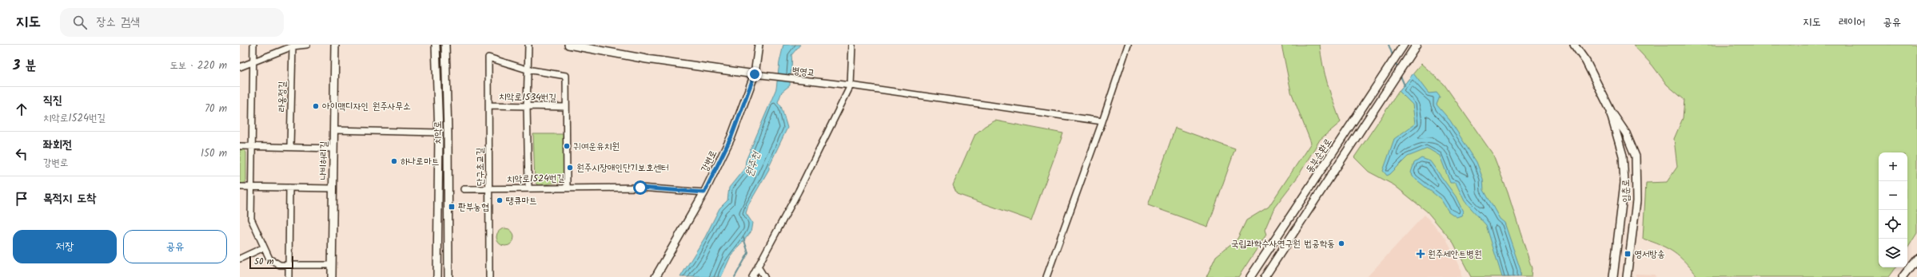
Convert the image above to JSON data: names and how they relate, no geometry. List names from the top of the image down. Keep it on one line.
{"streets":{"street":["병영교","라옹정길","치악로1534번길","치악로","동부순환로","나비허리길","강변로","단구초교길","치악로1524번길","입춘로"]},"crossings":[["병영교","강변로"],["치악로1534번길","단구초교길"],["치악로","나비허리길"],["강변로","치악로1524번길"],["단구초교길","치악로1524번길"]],"water":["원주천"],"places":{"other":["아이맥디자인 원주사무소","귀여운유치원","하나로마트","원주시장애인단기보호센터","땡큐마트","국립과학수사연구원 법공학동"],"transit":["판부농협","영서방송"],"health":["원주세안트병원"]},"scale_bar":"50 m","page":{"header":"지도","search":"장소 검색","nav":["지도","레이어","공유"],"heading":["3 분","도보 · 220 m"],"list":[["직진","치악로1524번길","70 m"],["좌회전","강변로","150 m"],"목적지 도착"],"map_buttons":["+","−"],"buttons":["저장","공유"],"scale":"50 m"}}
